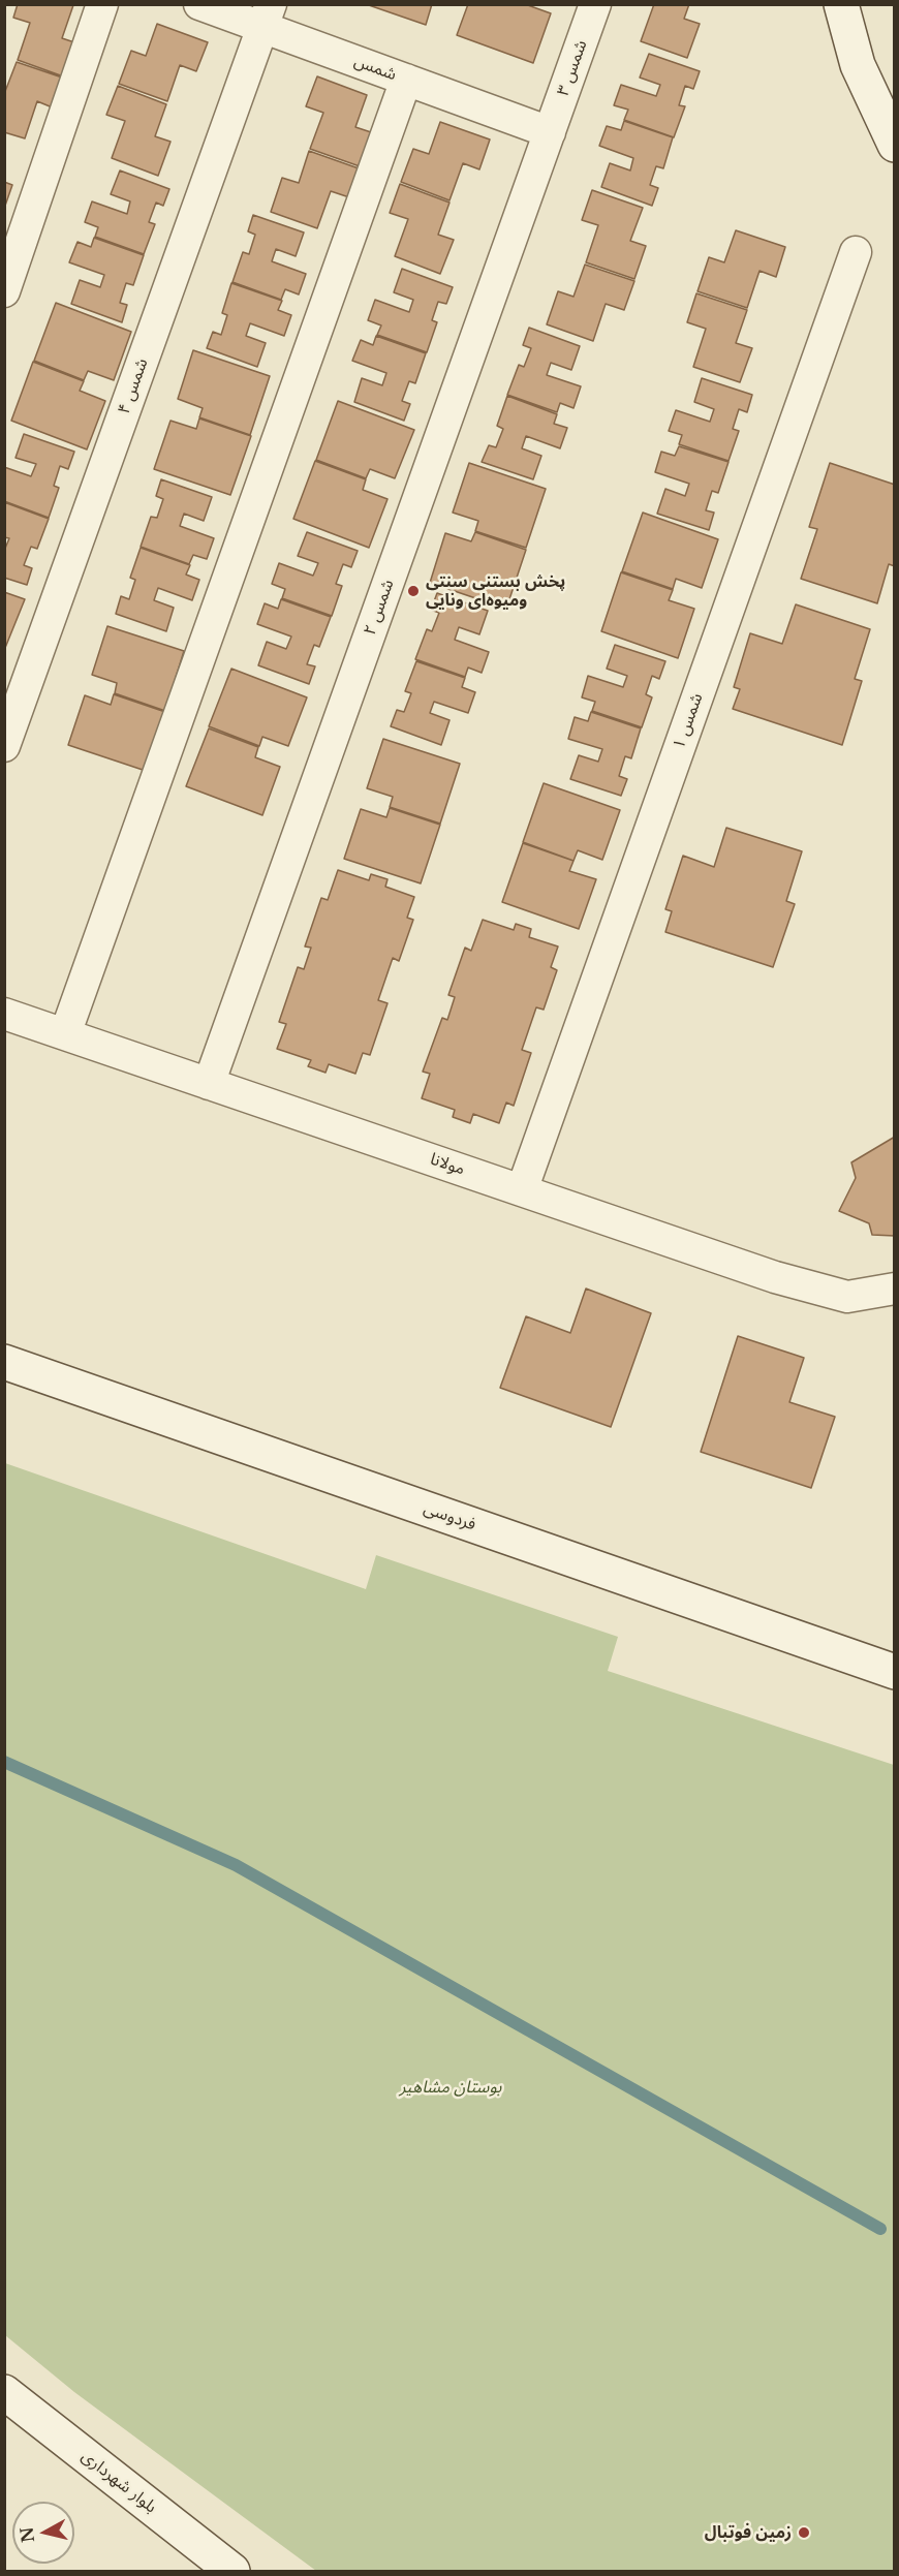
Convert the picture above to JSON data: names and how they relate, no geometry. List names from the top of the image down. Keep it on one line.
{"streets":{"main road":["فردوسی","بلوار شهرداری"],"street":["شمس","شمس ۳","شمس ۴","شمس ۲","شمس ۱","مولانا"]},"crossings":[["شمس","شمس ۳"],["شمس","شمس ۴"],["شمس","شمس ۲"],["شمس ۳","شمس ۲"],["شمس ۲","مولانا"],["شمس ۱","مولانا"]],"parks":["بوستان مشاهیر"],"places":["پخش بستنی سنتی ومیوه‌ای ونایی","زمین فوتبال"],"north":"left"}
